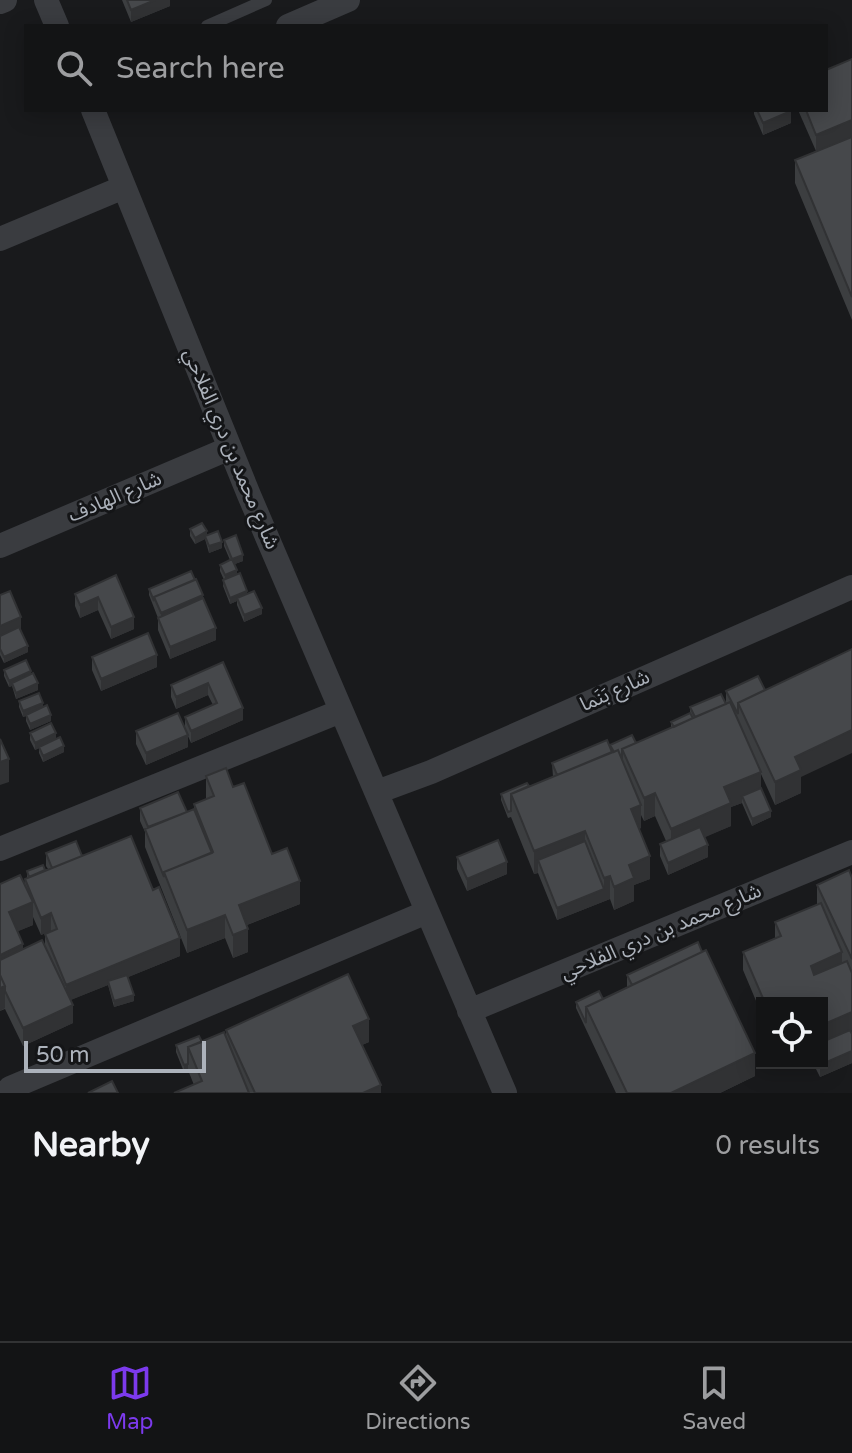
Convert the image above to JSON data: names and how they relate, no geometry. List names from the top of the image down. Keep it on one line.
{"streets":{"street":["شارع محمد بن دري الفلاحي","شارع الهادف","شارع بَنَما"]},"crossings":[["شارع محمد بن دري الفلاحي","شارع الهادف"],["شارع محمد بن دري الفلاحي","شارع بَنَما"]],"scale_bar":"50 m","page":{"search":"Search here","scale":"50 m","heading":["Nearby","0 results"],"nav":["Map","Directions","Saved"]}}
